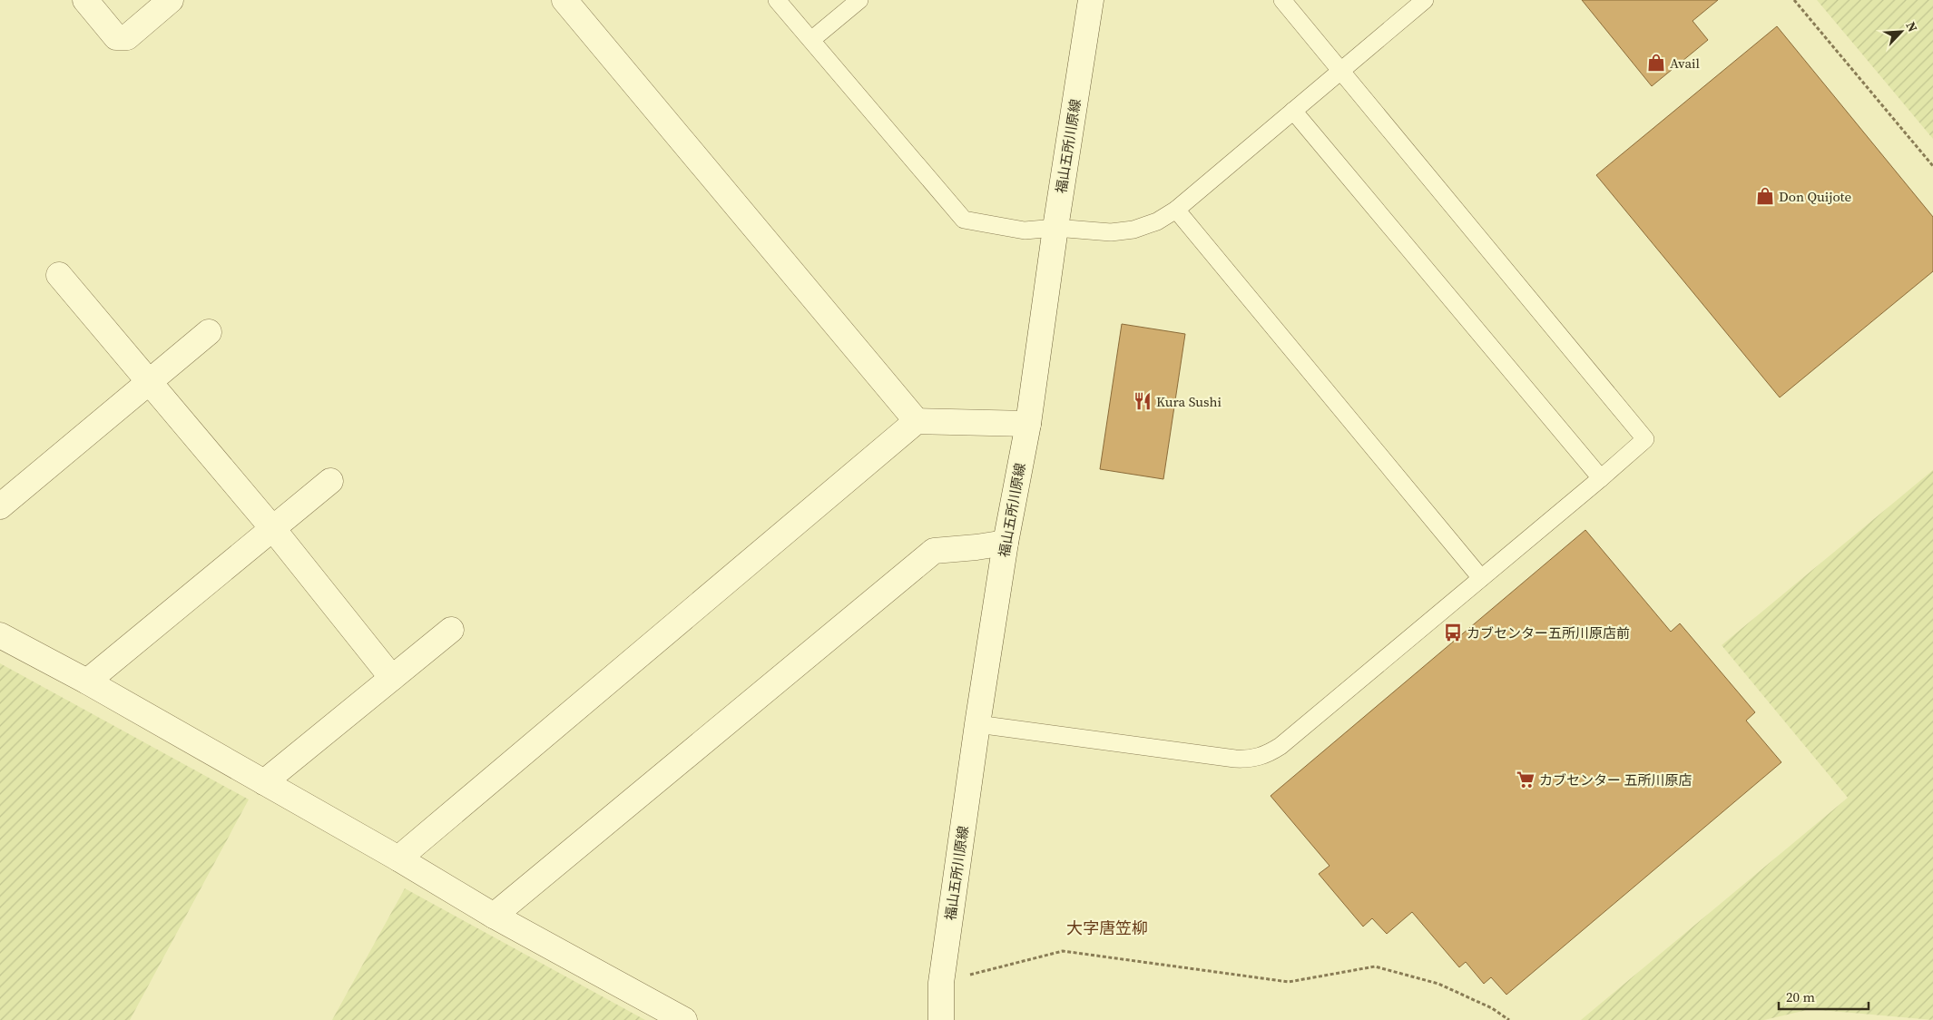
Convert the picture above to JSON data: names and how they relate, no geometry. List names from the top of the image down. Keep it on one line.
{"streets":{"street":["福山五所川原線"]},"districts":["大字唐笠柳"],"places":{"shop":["Avail","Don Quijote"],"restaurant":["Kura Sushi"],"bus stop":["カブセンター五所川原店前"],"supermarket":["カブセンター 五所川原店"]},"scale_bar":"20 m","north":"top right"}
